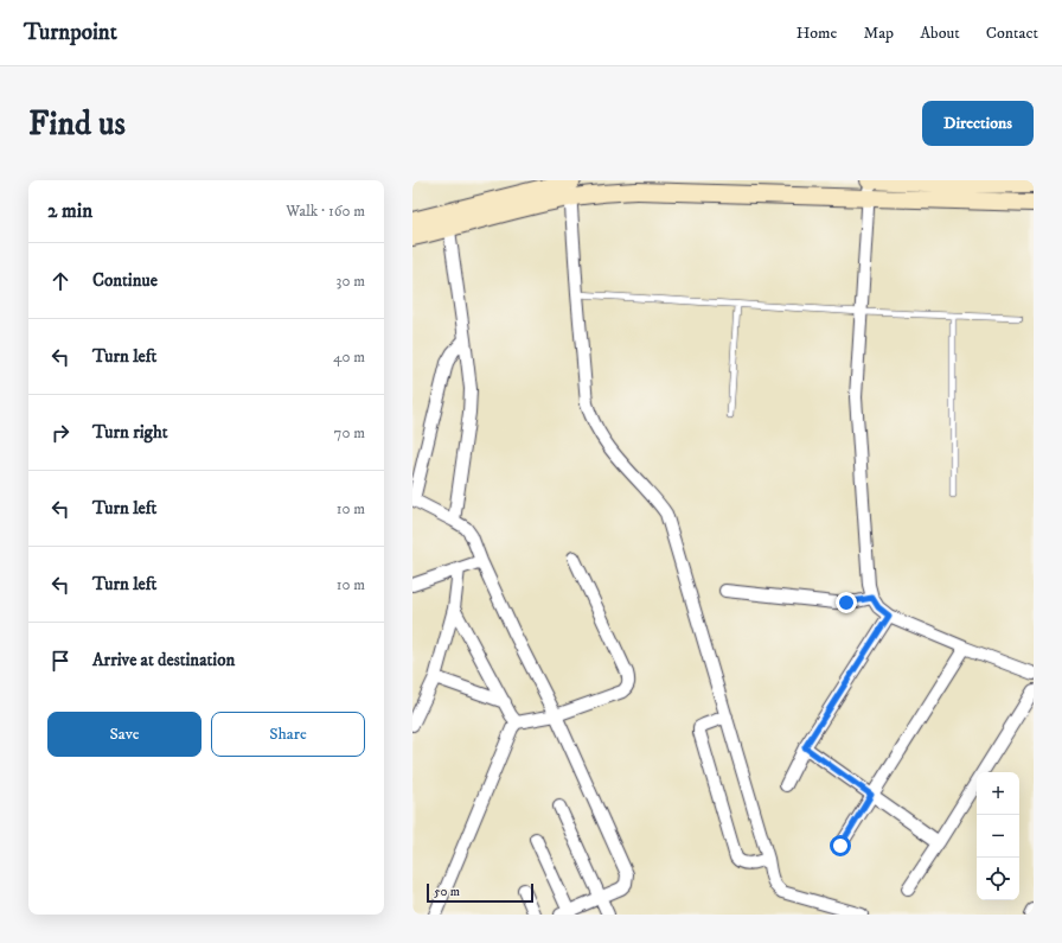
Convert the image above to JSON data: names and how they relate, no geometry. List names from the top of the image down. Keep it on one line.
{"scale_bar":"50 m","page":{"header":"Turnpoint","nav":["Home","Map","About","Contact"],"buttons":["Directions",["Save","Share"]],"title":"Find us","heading":["2 min","Walk · 160 m"],"list":[["Continue","30 m"],["Turn left","40 m"],["Turn right","70 m"],["Turn left","10 m"],["Turn left","10 m"],"Arrive at destination"],"map_buttons":["+","−"],"scale":"50 m"}}
